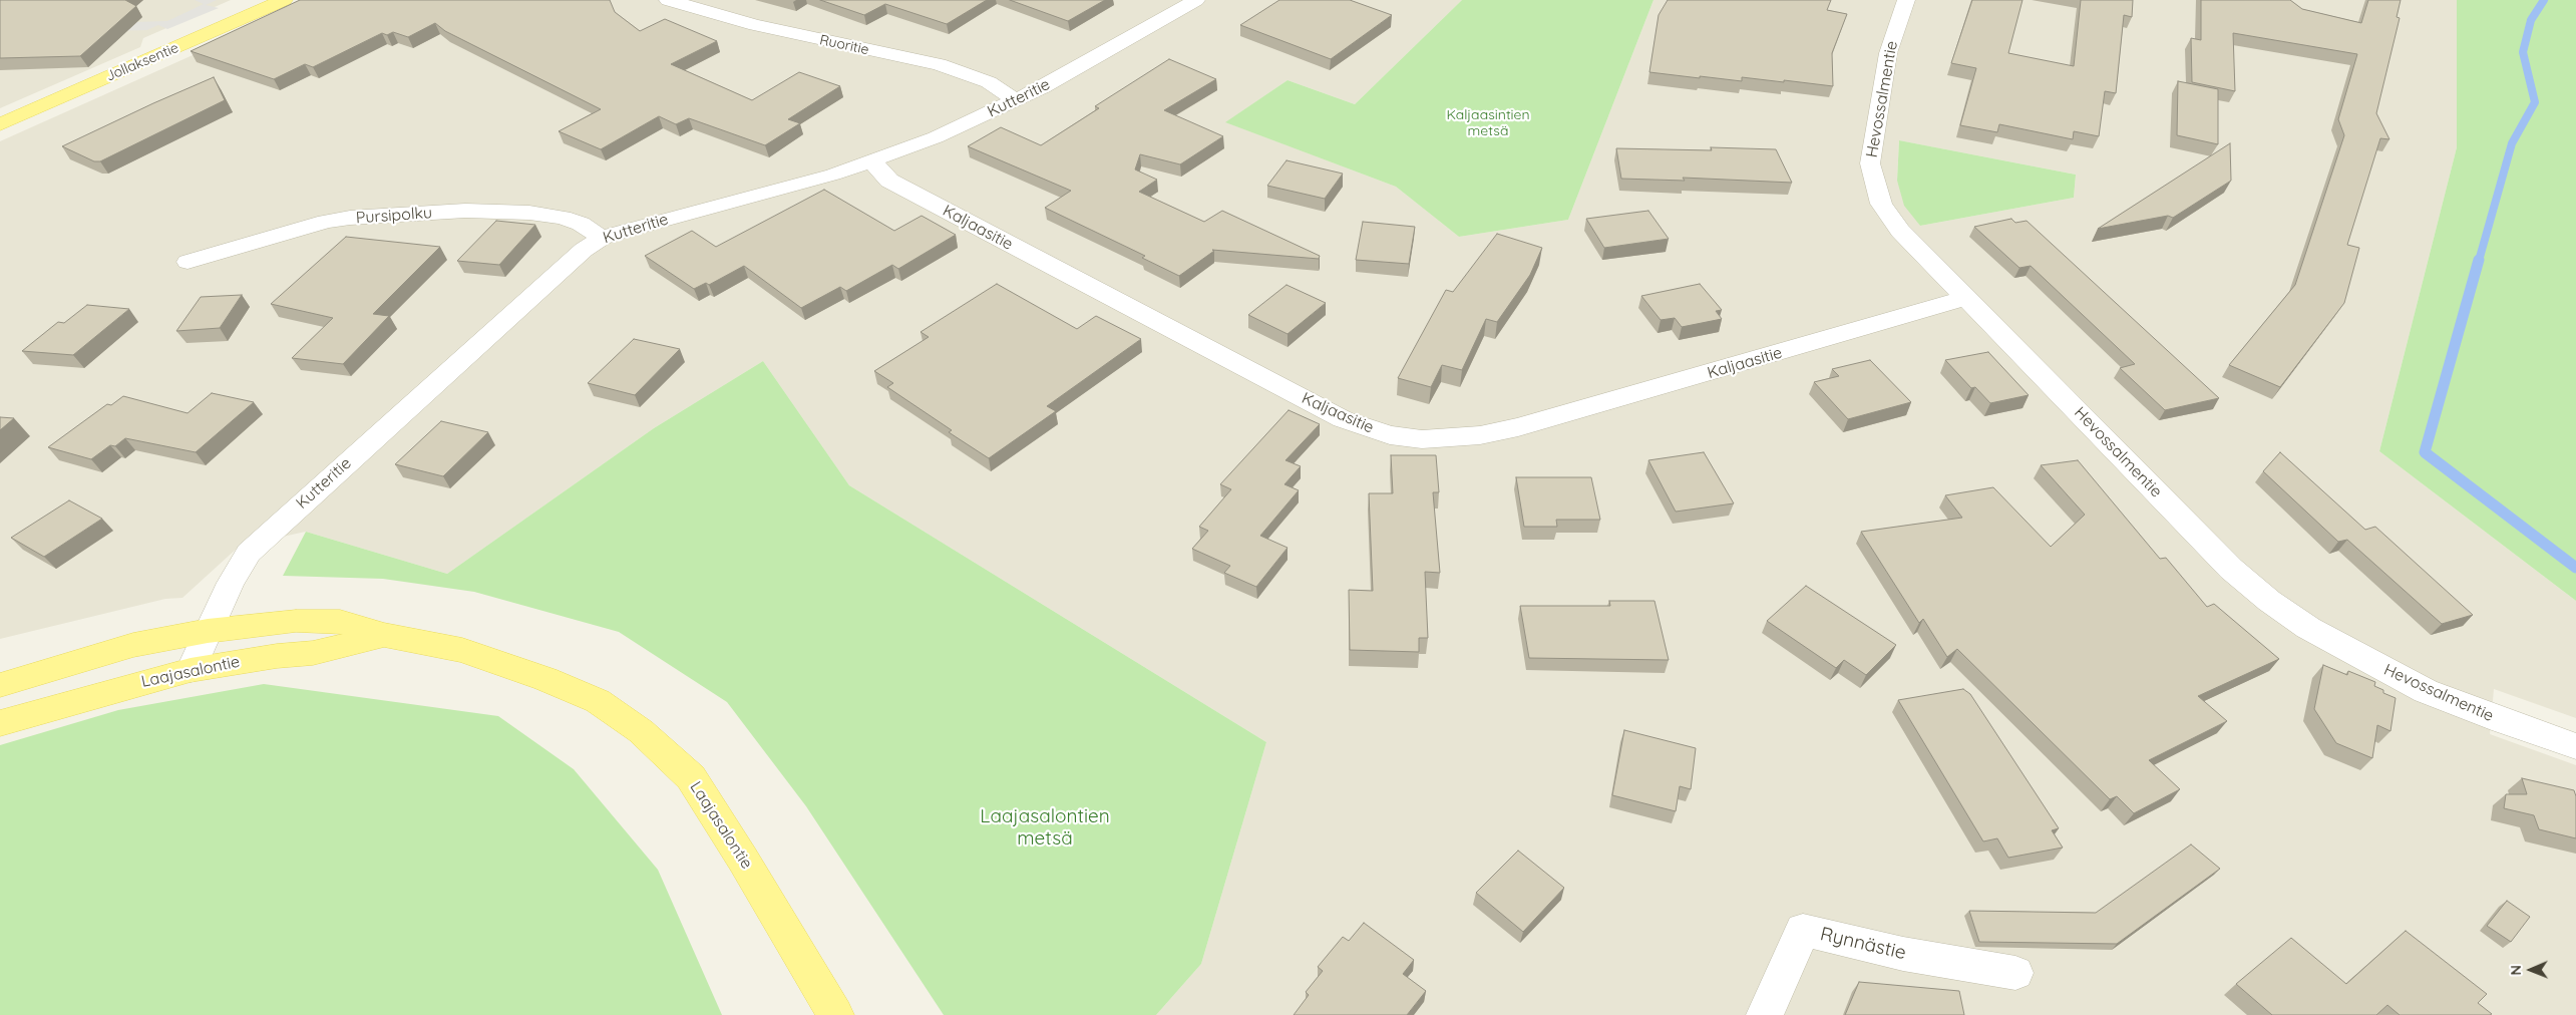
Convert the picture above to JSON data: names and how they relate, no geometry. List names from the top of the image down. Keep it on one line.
{"streets":{"main road":["Jollaksentie","Laajasalontie"],"street":["Ruoritie","Kutteritie","Hevossalmentie","Pursipolku","Kaljaasitie","Rynnästie"]},"crossings":[["Ruoritie","Kutteritie"],["Kutteritie","Pursipolku"],["Kutteritie","Kaljaasitie"],["Kutteritie","Laajasalontie"],["Hevossalmentie","Kaljaasitie"]],"parks":["Kaljaasintien metsä","Laajasalontien metsä"],"north":"left"}
